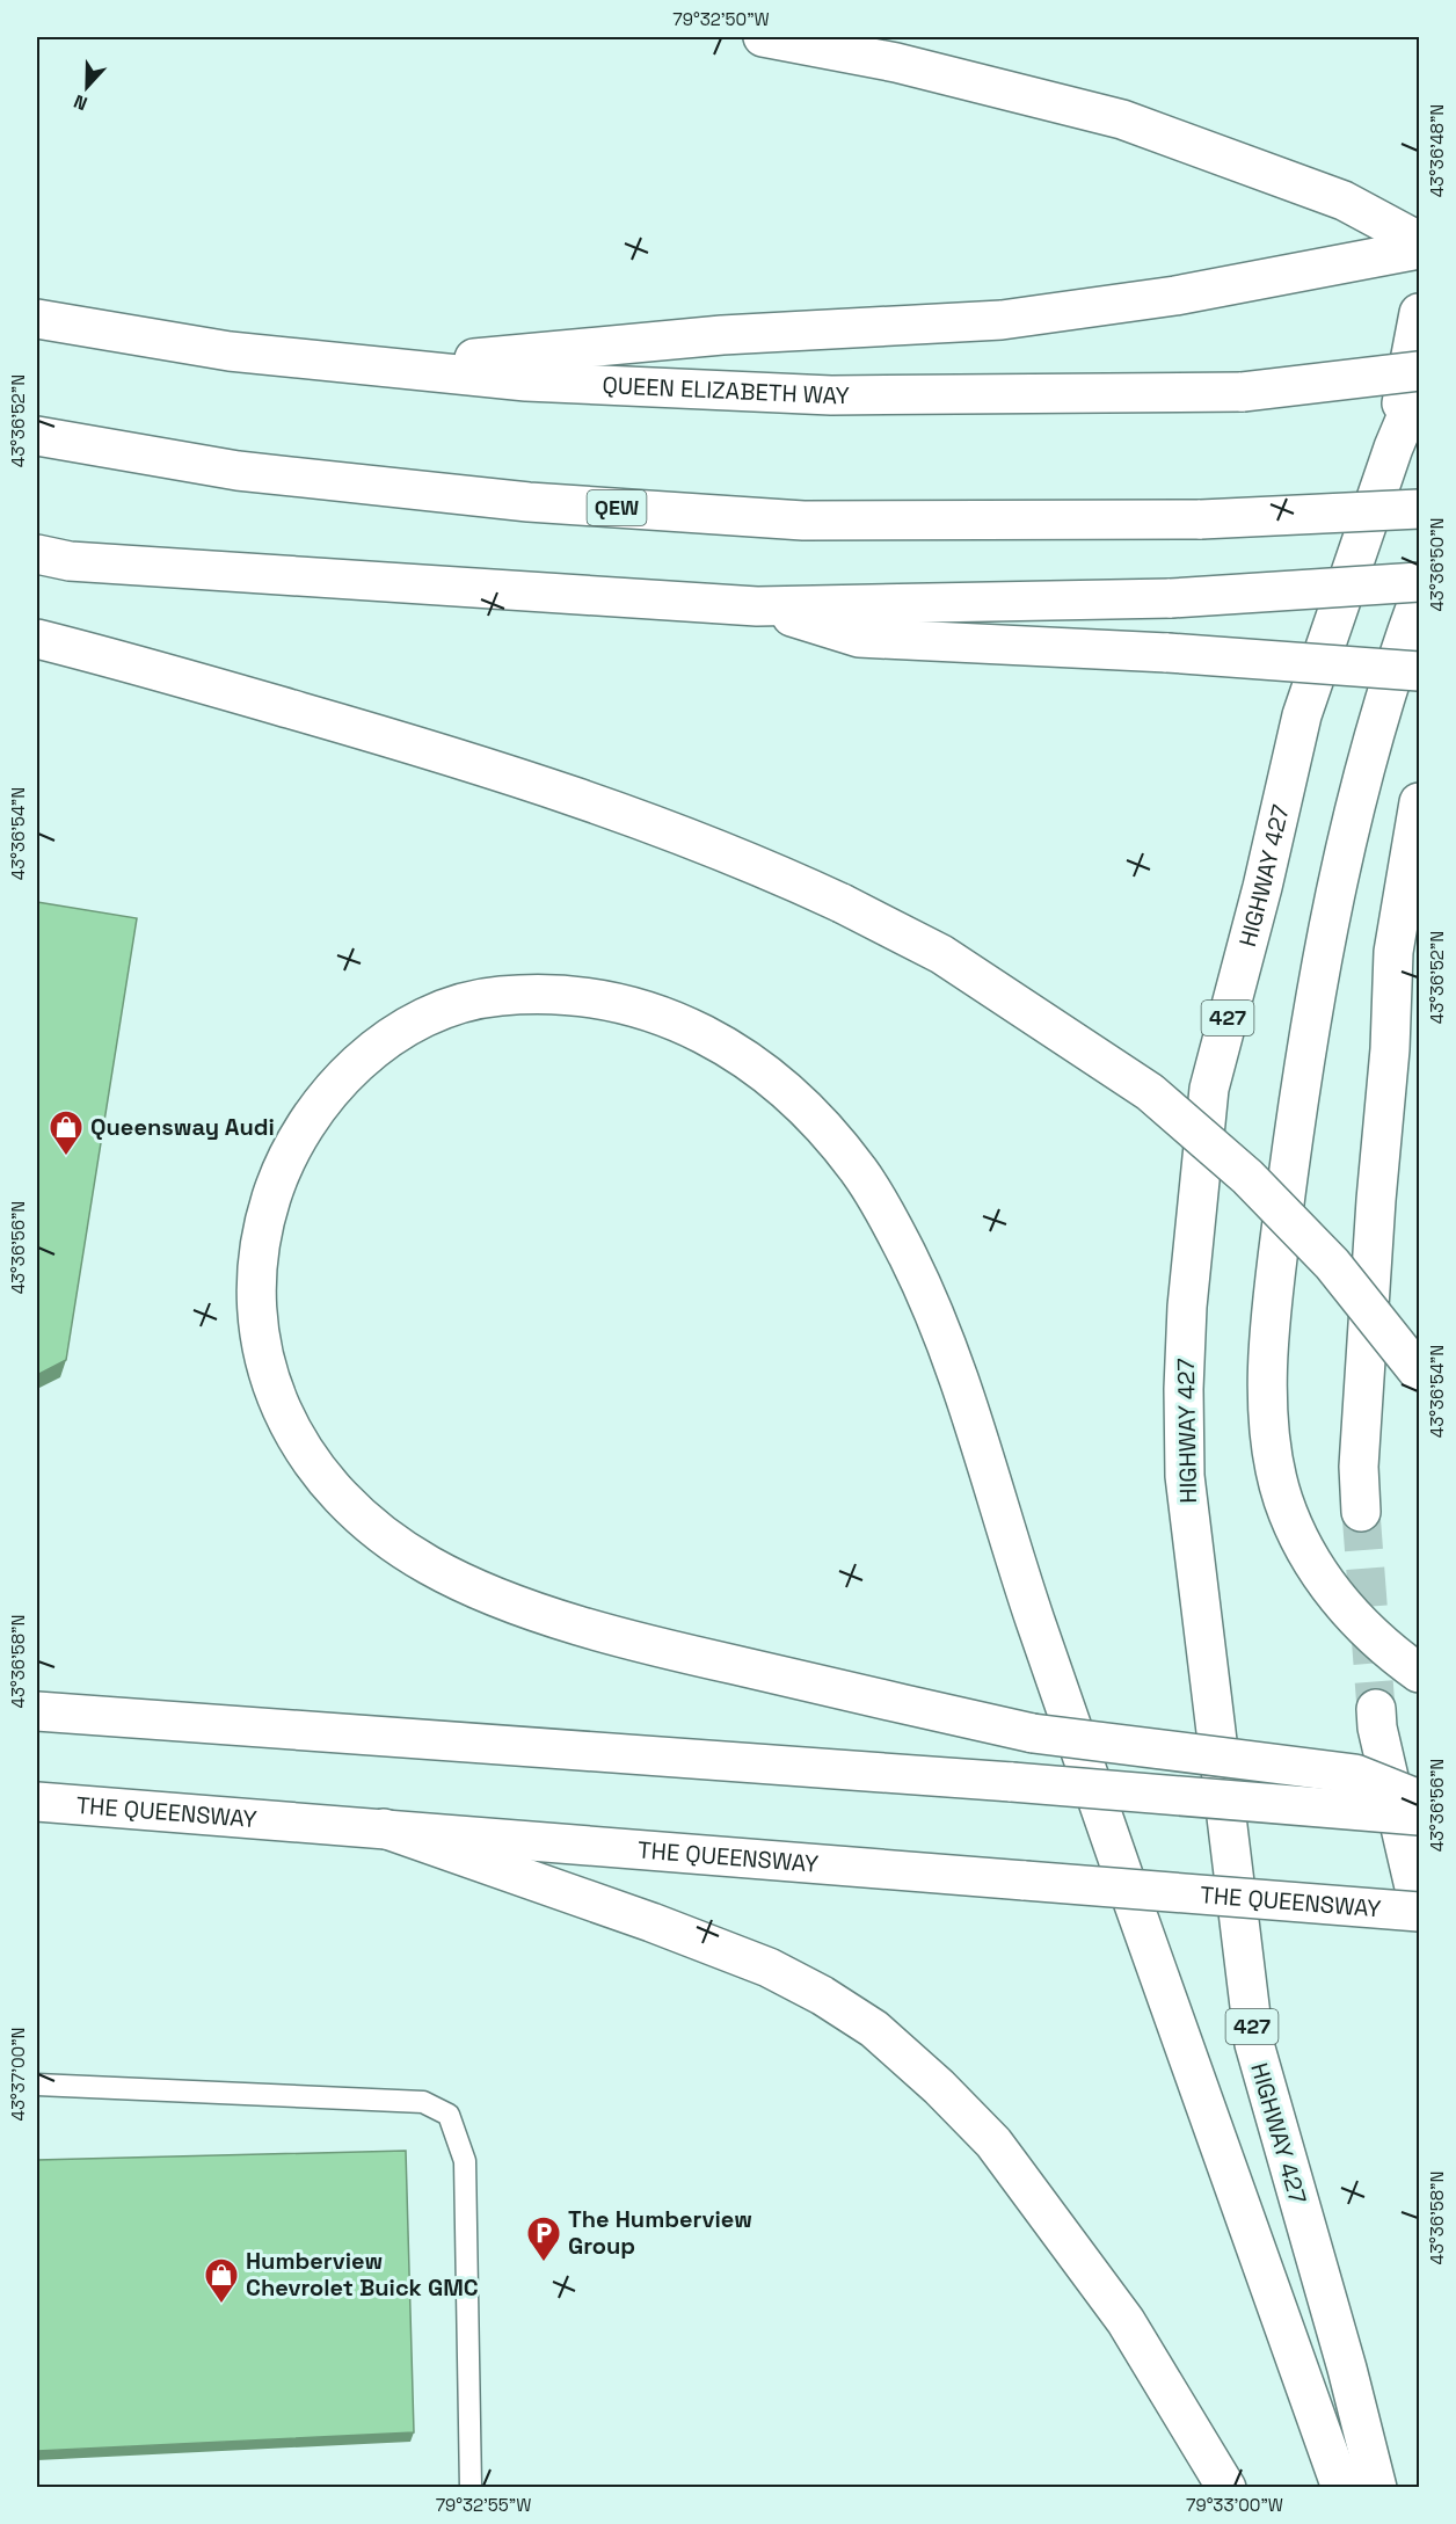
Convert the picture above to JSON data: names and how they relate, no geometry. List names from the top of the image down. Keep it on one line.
{"streets":{"main road":["QUEEN ELIZABETH WAY","QEW","HIGHWAY 427","427","THE QUEENSWAY"]},"places":{"shop":["Queensway Audi","Humberview Chevrolet Buick GMC"],"parking":["The Humberview Group"]},"north":"bottom","coordinates":["79°32'50\"W","43°36'48\"N","43°36'52\"N","43°36'50\"N","43°36'54\"N","43°36'56\"N","43°36'58\"N","43°37'00\"N","79°32'55\"W","79°33'00\"W"]}
